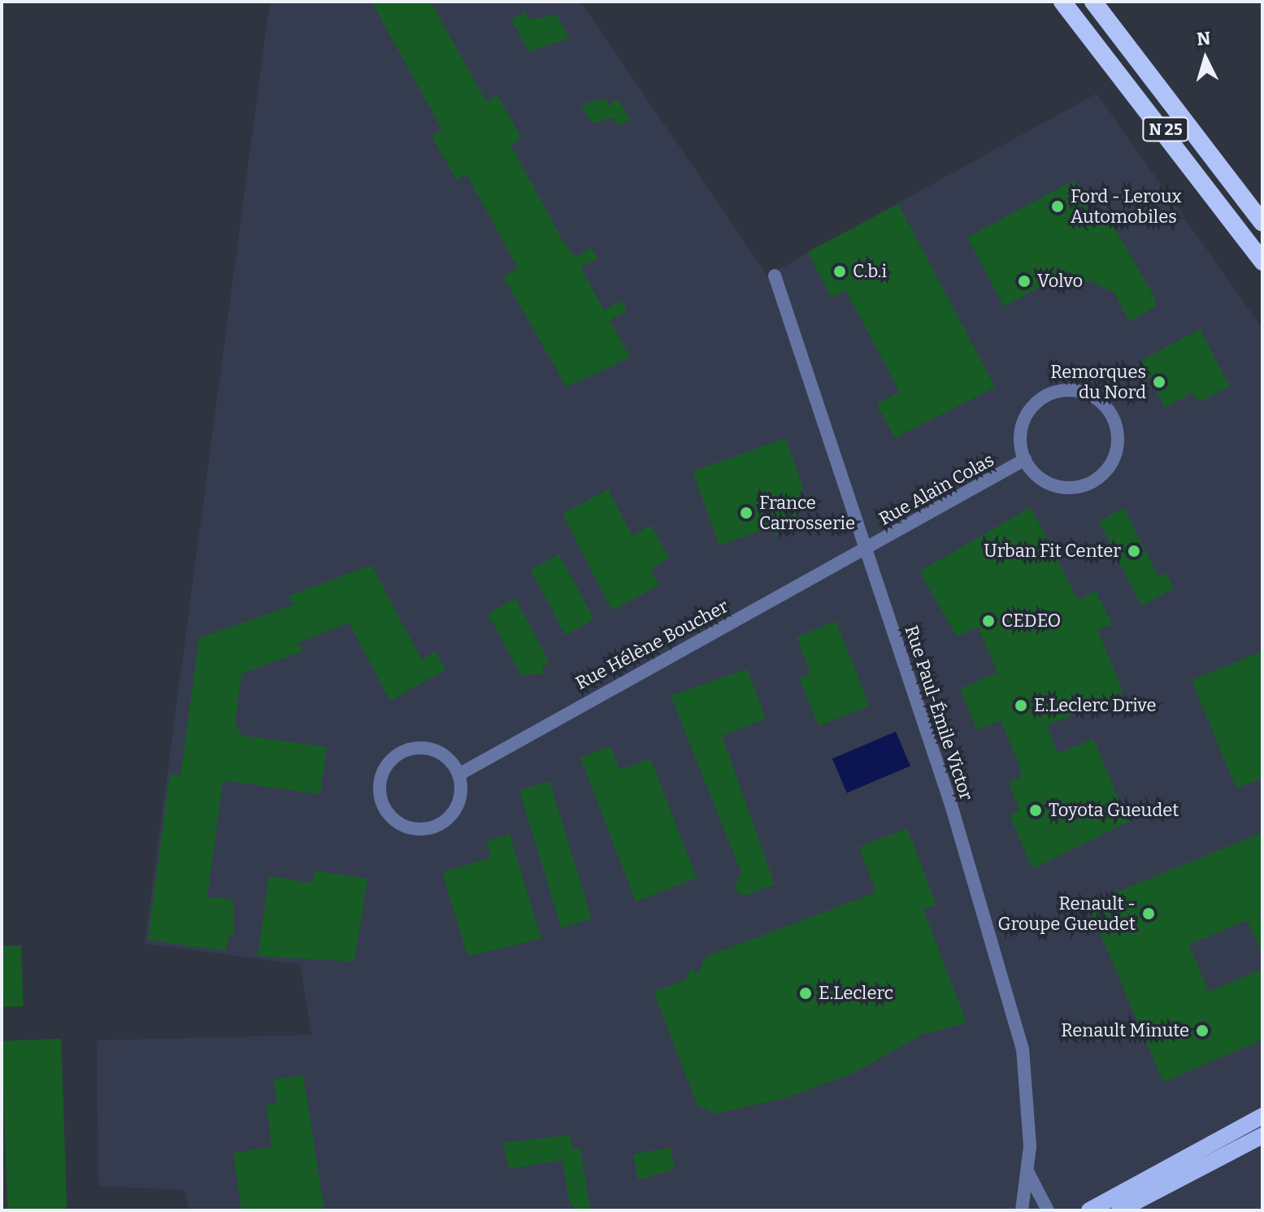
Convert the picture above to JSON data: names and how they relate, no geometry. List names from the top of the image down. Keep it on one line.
{"streets":{"highway":["N 25"],"street":["Rue Alain Colas","Rue Hélène Boucher","Rue Paul-Émile Victor"]},"crossings":[["Rue Alain Colas","Rue Hélène Boucher"],["Rue Alain Colas","Rue Paul-Émile Victor"],["Rue Hélène Boucher","Rue Paul-Émile Victor"]],"places":["Ford - Leroux Automobiles","C.b.i","Volvo","Remorques du Nord","France Carrosserie","Urban Fit Center","CEDEO","E.Leclerc Drive","Toyota Gueudet","Renault - Groupe Gueudet","E.Leclerc","Renault Minute"],"north":"top"}
